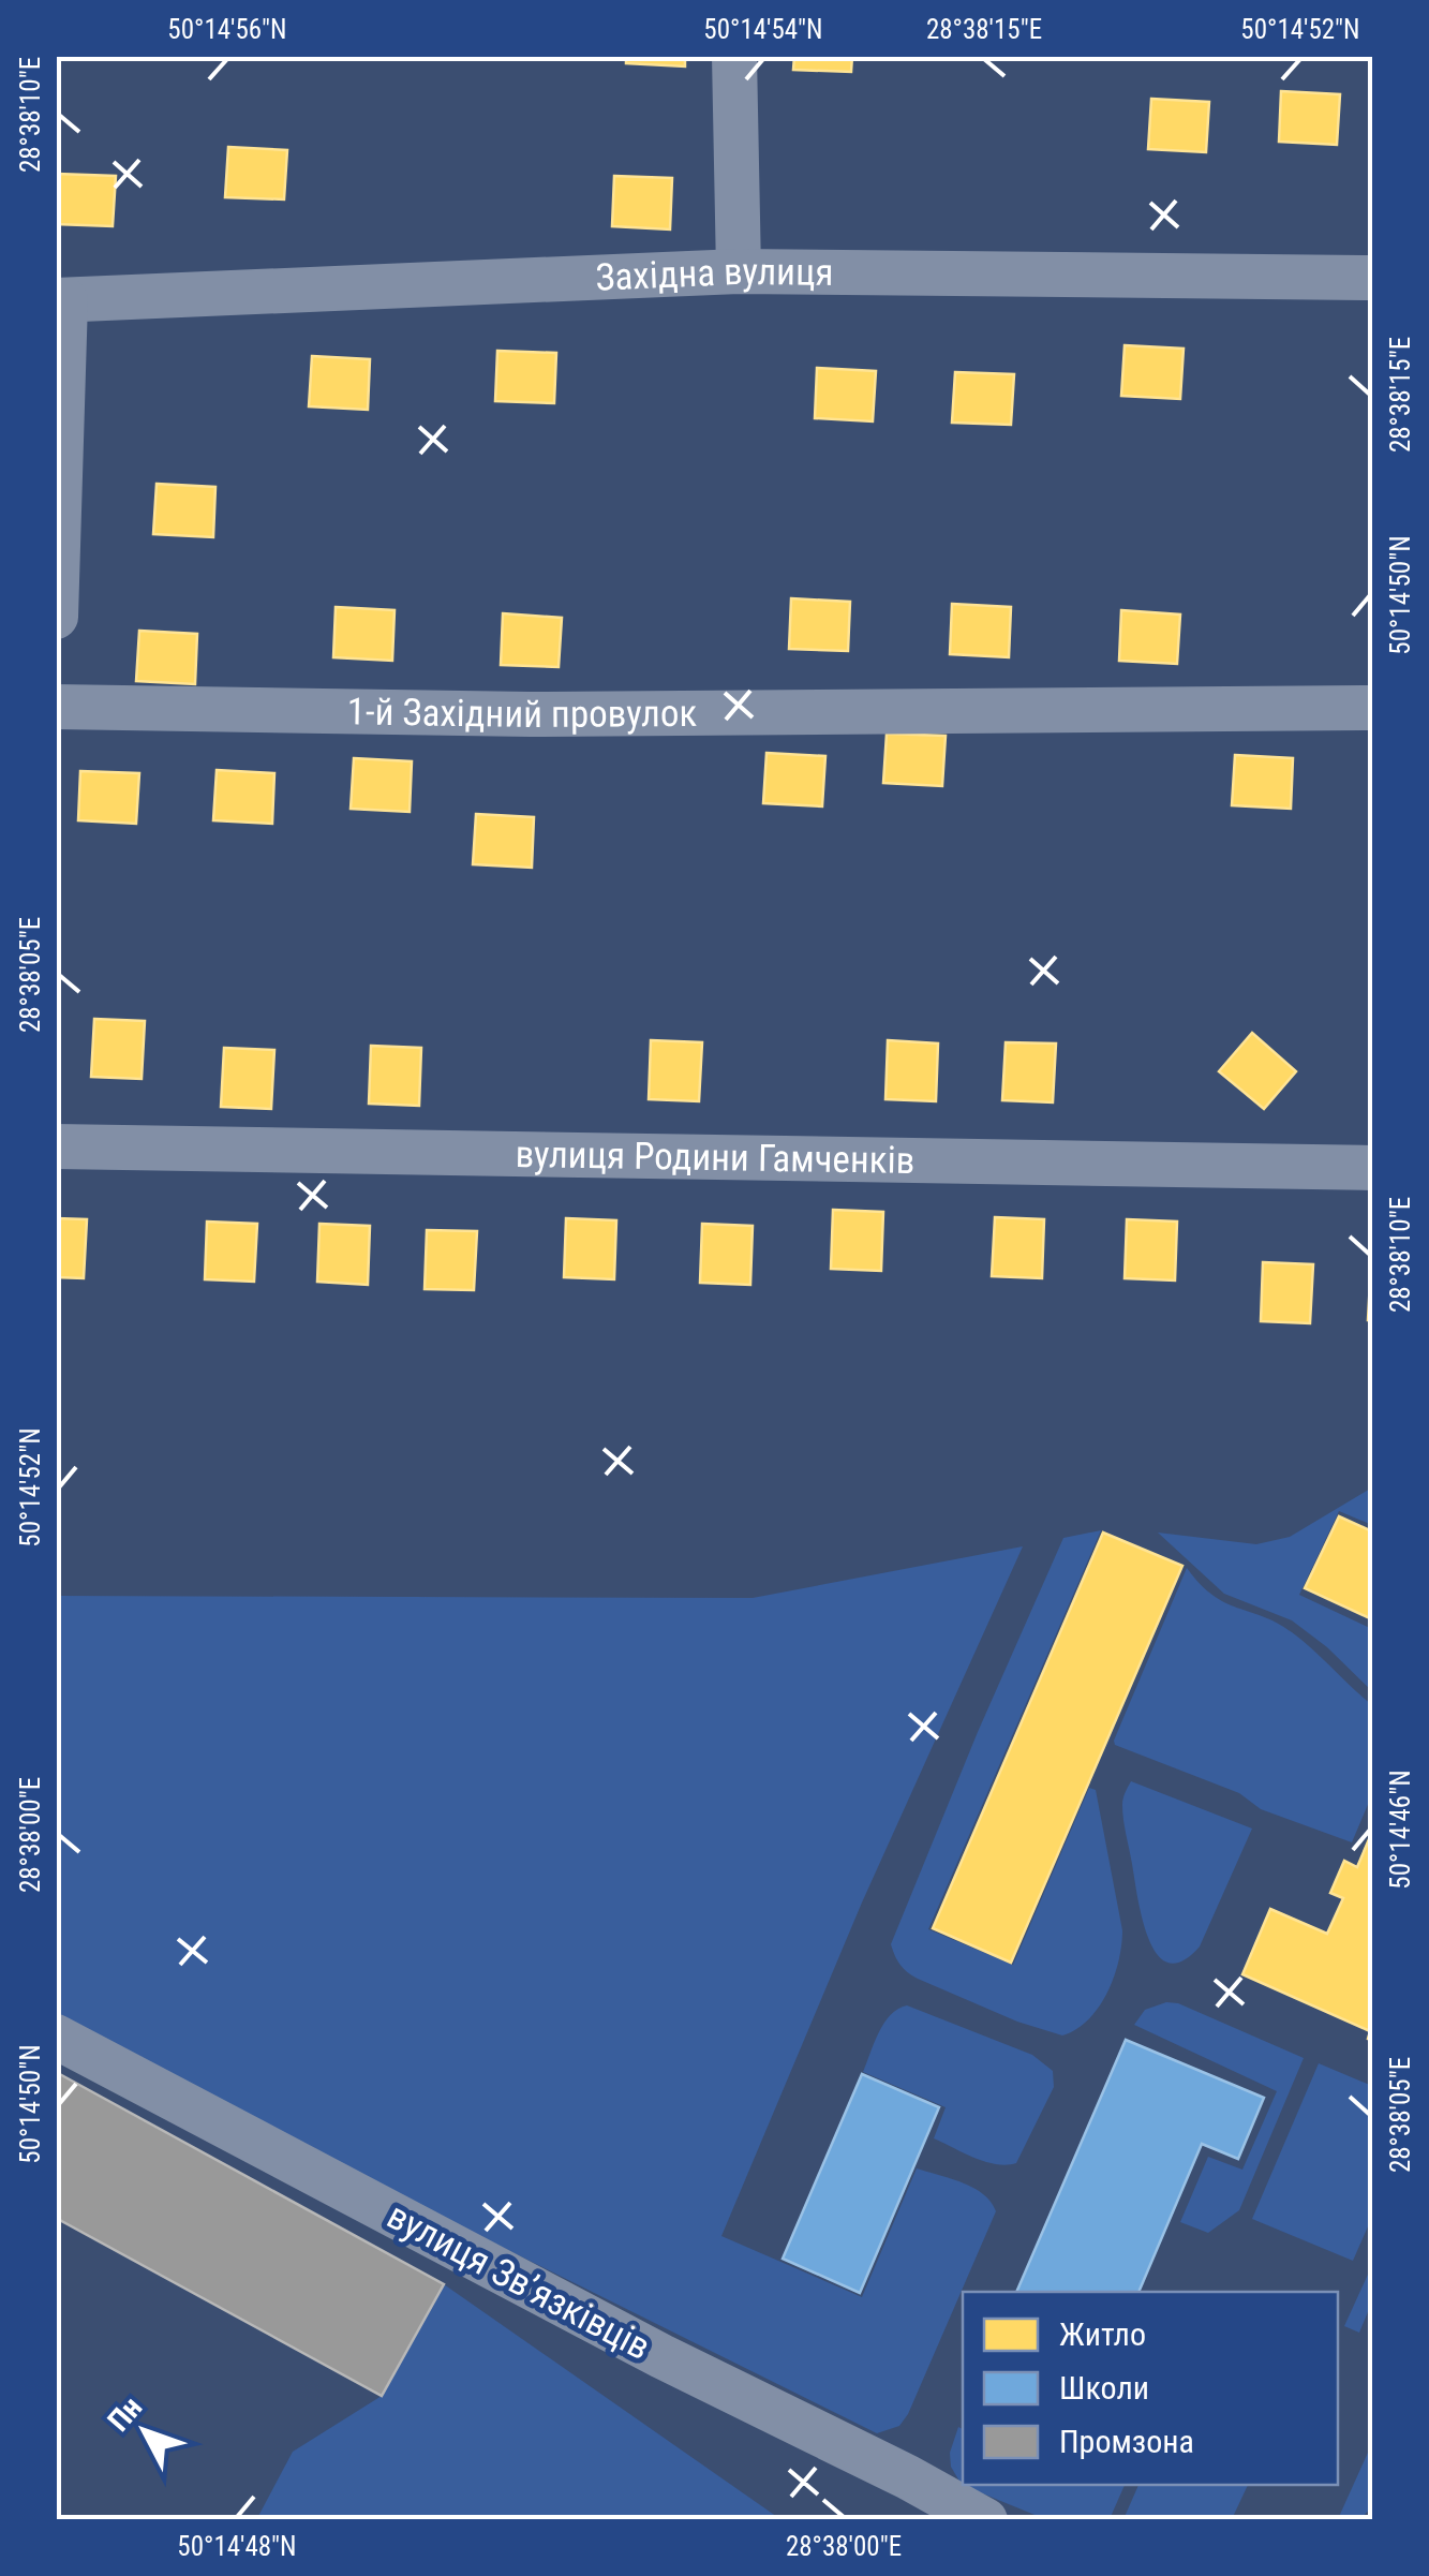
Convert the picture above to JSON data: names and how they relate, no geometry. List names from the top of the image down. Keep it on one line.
{"streets":{"street":["Західна вулиця","1-й Західний провулок","вулиця Родини Гамченків","вулиця Звʼязківців"]},"legend":["Житло","Школи","Промзона"],"north":"top left","coordinates":["50°14'56\"N","50°14'54\"N","28°38'15\"E","50°14'52\"N","28°38'10\"E","50°14'50\"N","28°38'05\"E","50°14'46\"N","28°38'00\"E","50°14'48\"N"]}
